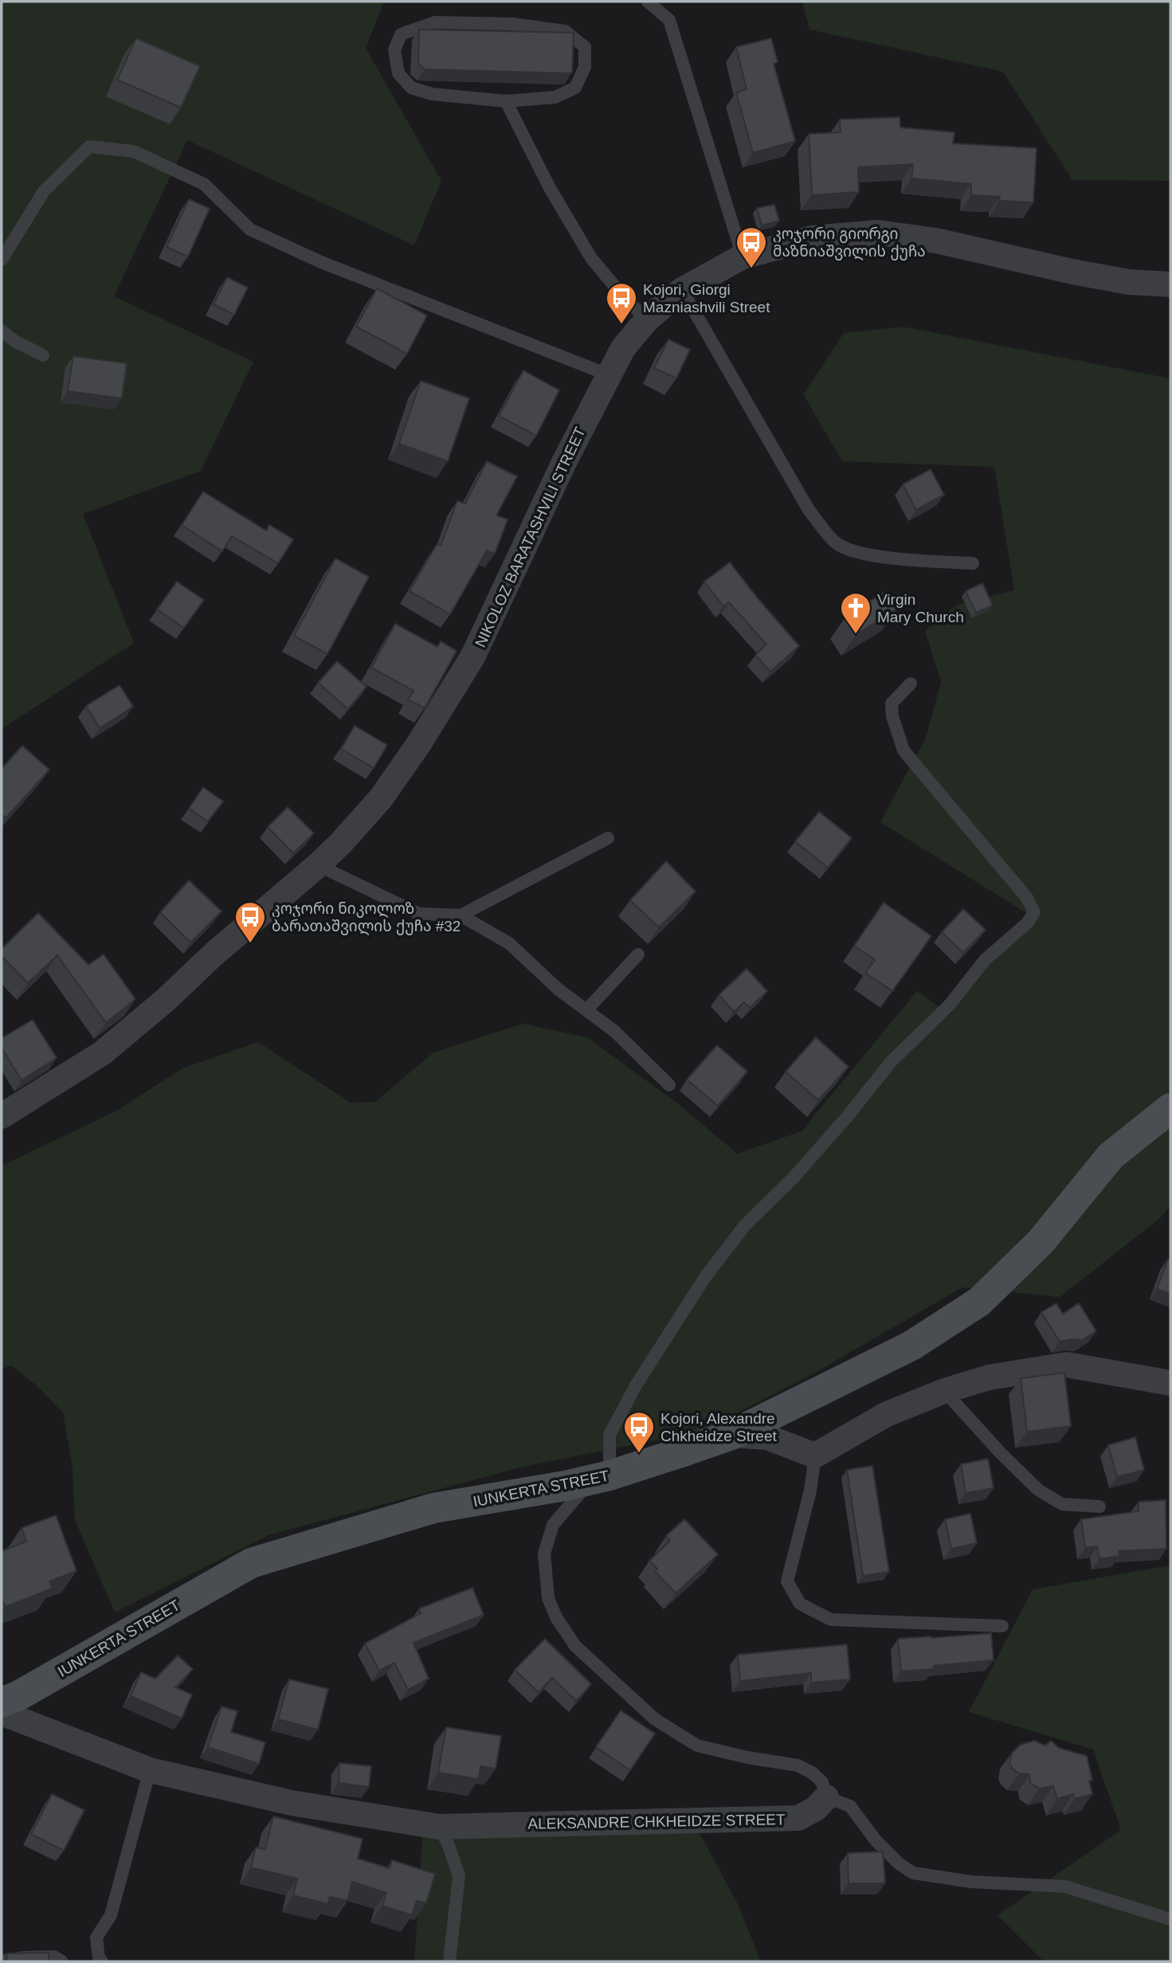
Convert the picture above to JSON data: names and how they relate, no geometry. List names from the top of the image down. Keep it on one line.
{"streets":{"main road":["IUNKERTA STREET"],"street":["NIKOLOZ BARATASHVILI STREET","ALEKSANDRE CHKHEIDZE STREET"]},"places":{"bus stop":["კოჯორი გიორგი მაზნიაშვილის ქუჩა","Kojori, Giorgi Mazniashvili Street","კოჯორი ნიკოლოზ ბარათაშვილის ქუჩა #32","Kojori, Alexandre Chkheidze Street"],"church":["Virgin Mary Church"]}}
